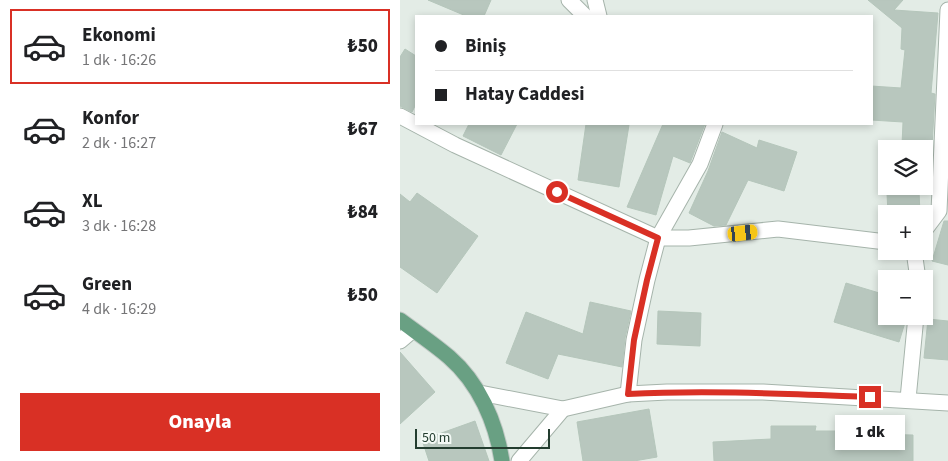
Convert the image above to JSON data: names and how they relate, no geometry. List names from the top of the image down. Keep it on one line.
{"scale_bar":"50 m","page":{"list":[{"name":"Ekonomi","note":"1 dk · 16:26","value":"₺50"},{"name":"Konfor","note":"2 dk · 16:27","value":"₺67"},{"name":"XL","note":"3 dk · 16:28","value":"₺84"},{"name":"Green","note":"4 dk · 16:29","value":"₺50"}],"banner":["Biniş","Hatay Caddesi"],"map_buttons":["+","−"],"buttons":"Onayla","bubble":"1 dk","scale":"50 m"}}
